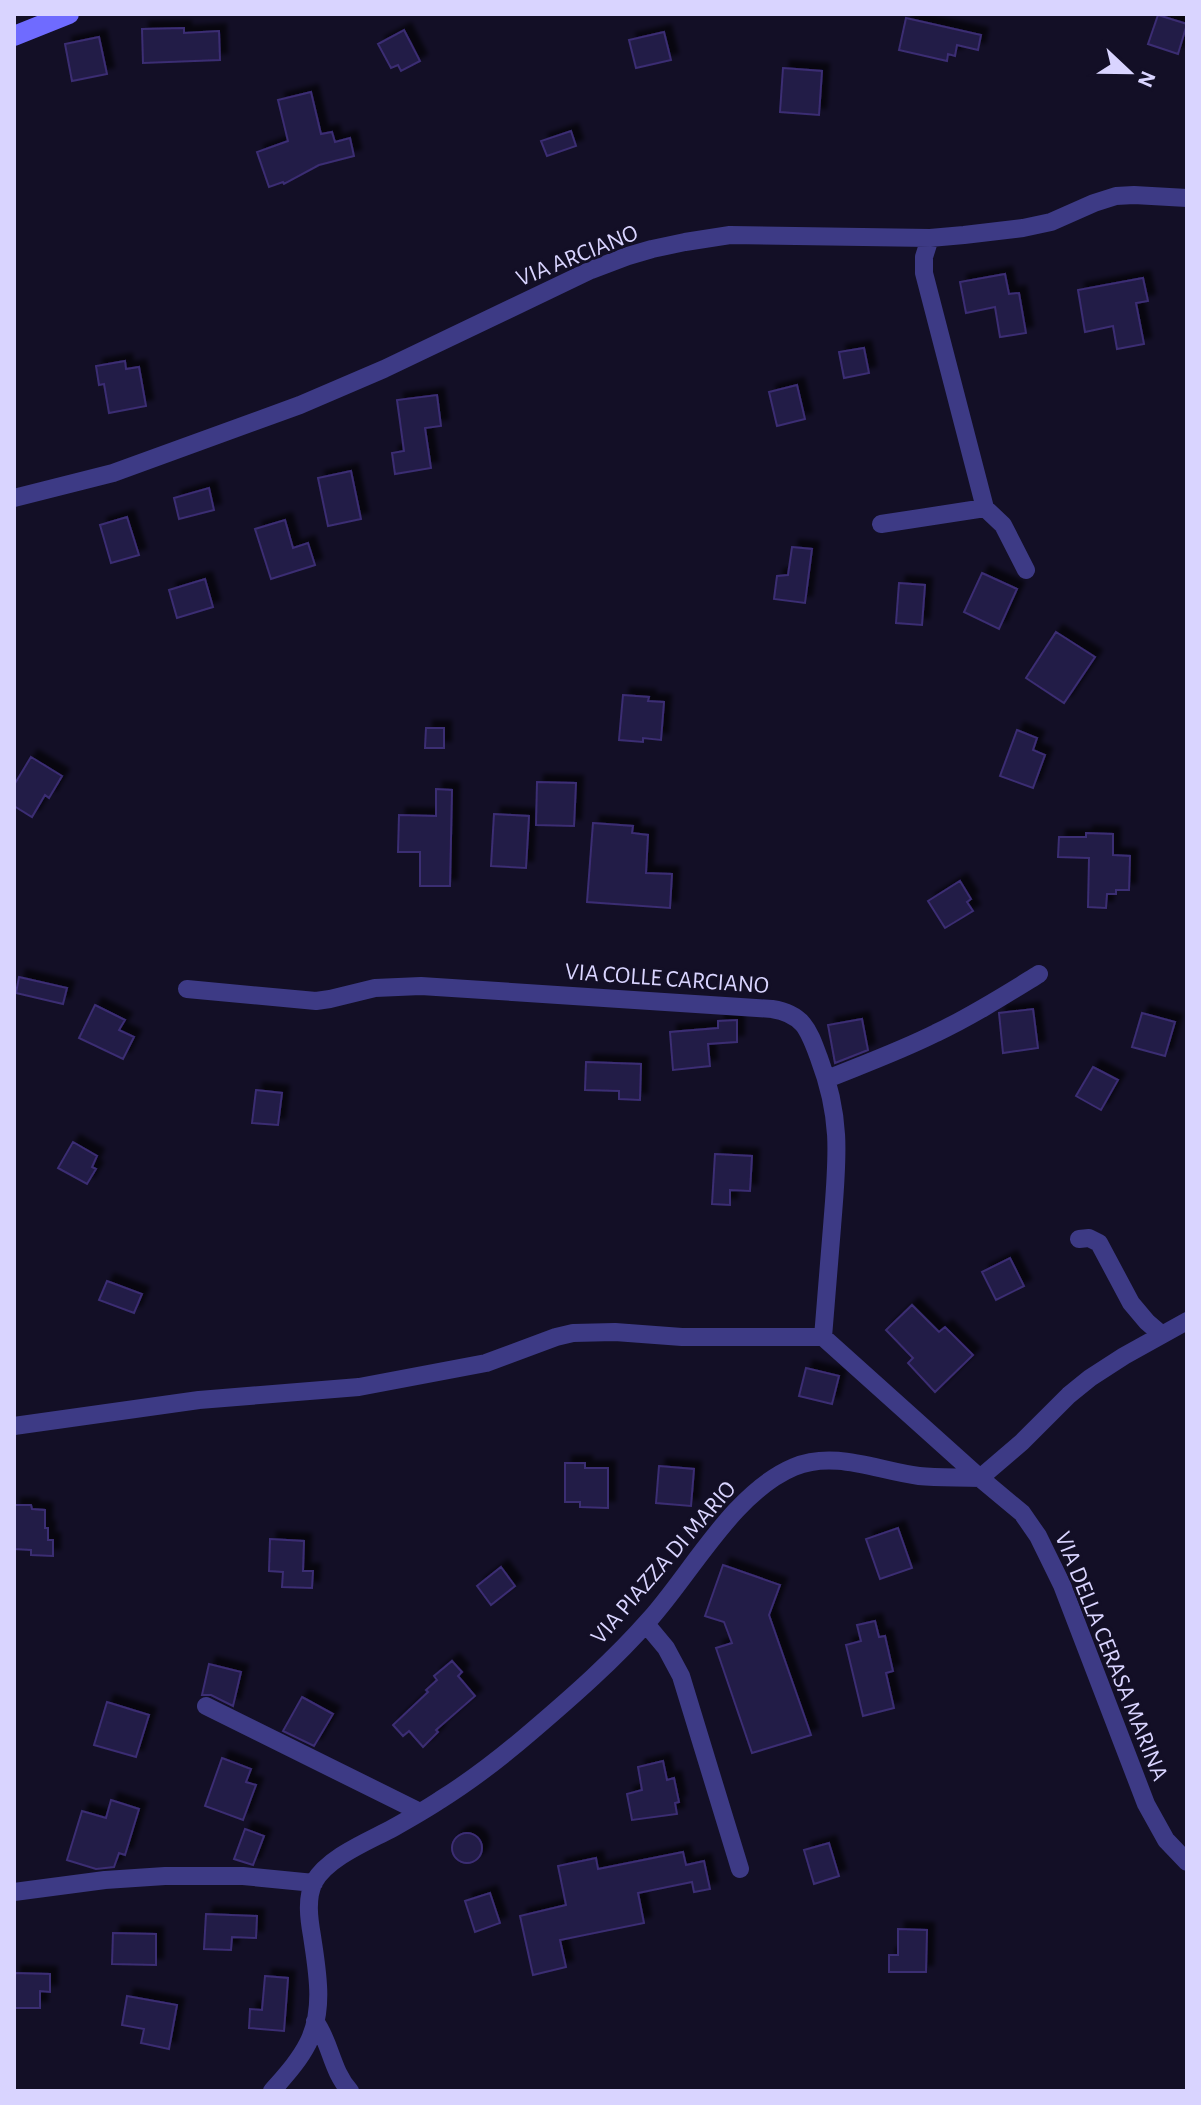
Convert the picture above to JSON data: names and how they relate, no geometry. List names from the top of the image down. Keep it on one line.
{"streets":{"street":["VIA ARCIANO","VIA COLLE CARCIANO","VIA PIAZZA DI MARIO","VIA DELLA CERASA MARINA"]},"crossings":[["VIA PIAZZA DI MARIO","VIA DELLA CERASA MARINA"]],"north":"right"}
